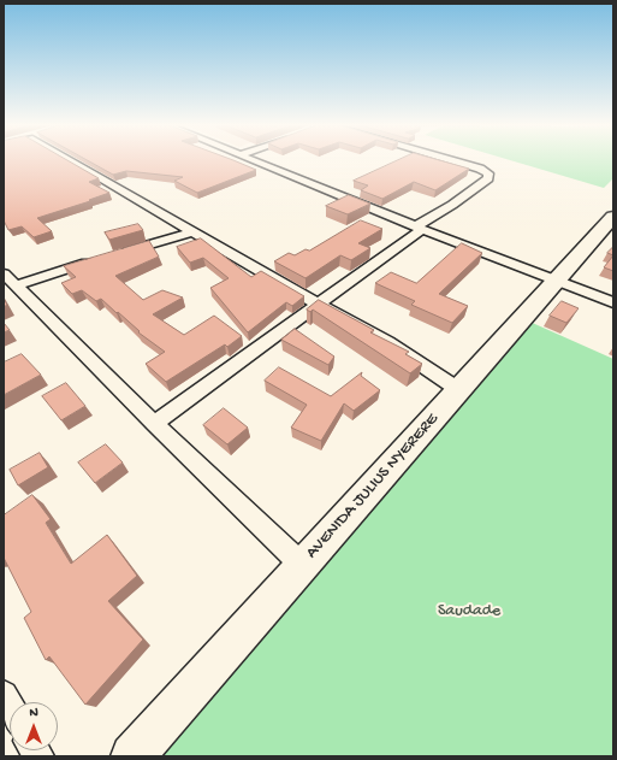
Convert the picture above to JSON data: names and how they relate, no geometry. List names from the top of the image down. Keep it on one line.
{"streets":{"street":["AVENIDA JULIUS NYERERE"]},"parks":["Saudade"],"north":"top"}
